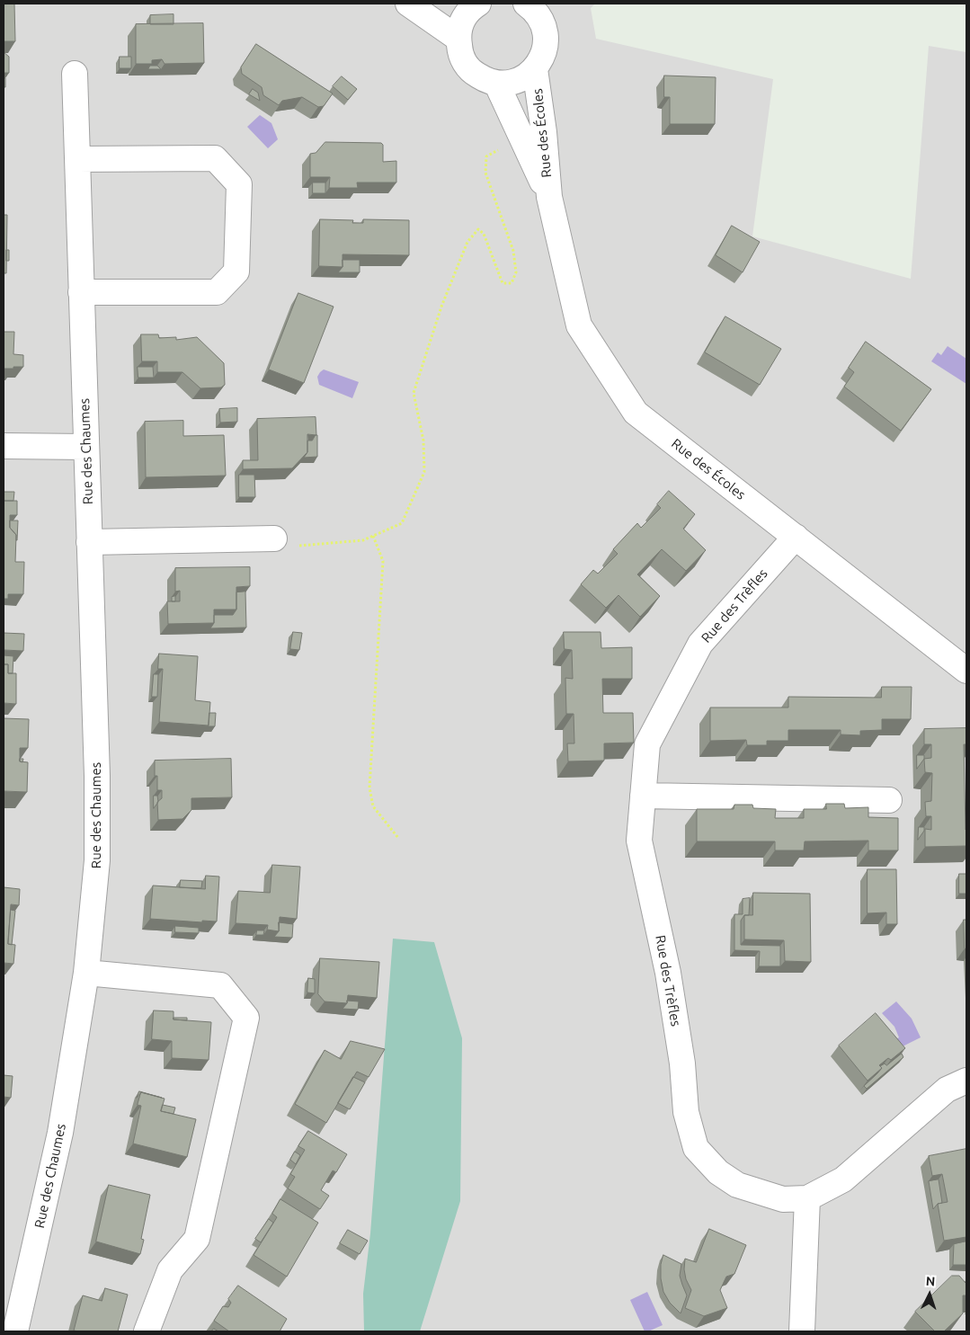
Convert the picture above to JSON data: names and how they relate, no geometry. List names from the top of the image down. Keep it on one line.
{"streets":{"street":["Rue des Écoles","Rue des Chaumes","Rue des Trèfles"]},"crossings":[["Rue des Écoles","Rue des Trèfles"]],"north":"top"}
